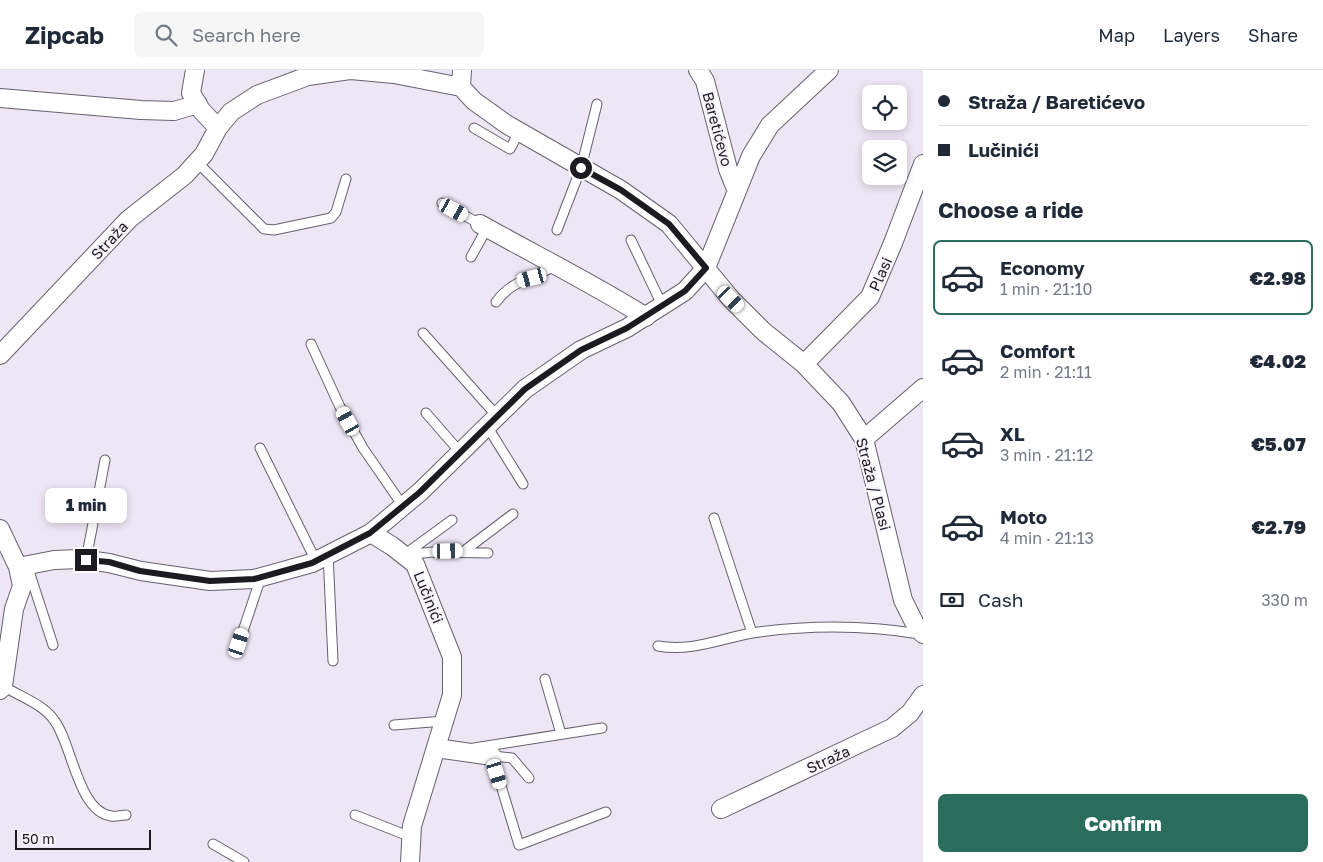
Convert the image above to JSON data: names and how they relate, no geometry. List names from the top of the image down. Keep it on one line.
{"streets":{"street":["Baretićevo","Straža","Plasi","Straža / Plasi","Lučinići"]},"crossings":[["Baretićevo","Straža / Plasi"],["Straža","Straža / Plasi"],["Plasi","Straža / Plasi"]],"scale_bar":"50 m","page":{"header":"Zipcab","search":"Search here","nav":["Map","Layers","Share"],"banner":["Straža / Baretićevo","Lučinići"],"heading":"Choose a ride","list":[{"name":"Economy","note":"1 min · 21:10","value":"€2.98"},{"name":"Comfort","note":"2 min · 21:11","value":"€4.02"},{"name":"XL","note":"3 min · 21:12","value":"€5.07"},{"name":"Moto","note":"4 min · 21:13","value":"€2.79"}],"bubble":"1 min","pay":["Cash","330 m"],"buttons":"Confirm","scale":"50 m"}}
